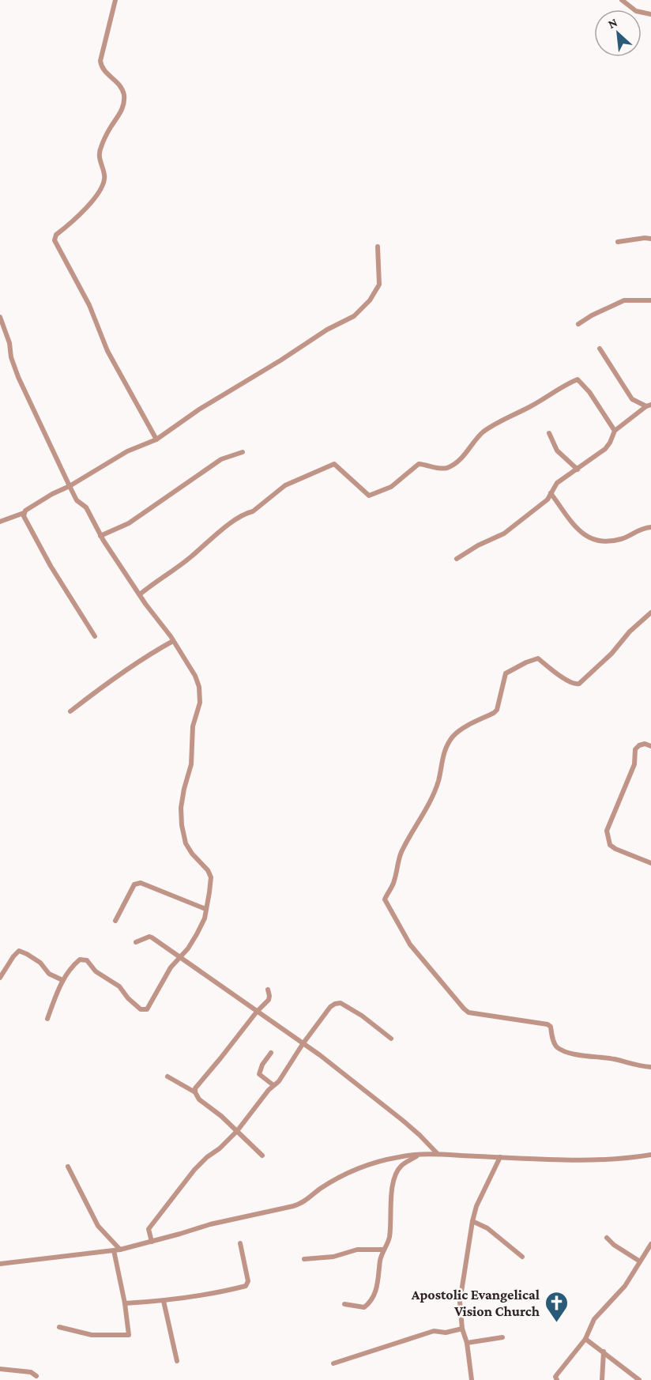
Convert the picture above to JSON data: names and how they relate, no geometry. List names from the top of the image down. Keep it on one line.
{"places":{"church":["Apostolic Evangelical Vision Church"]},"north":"top left"}
